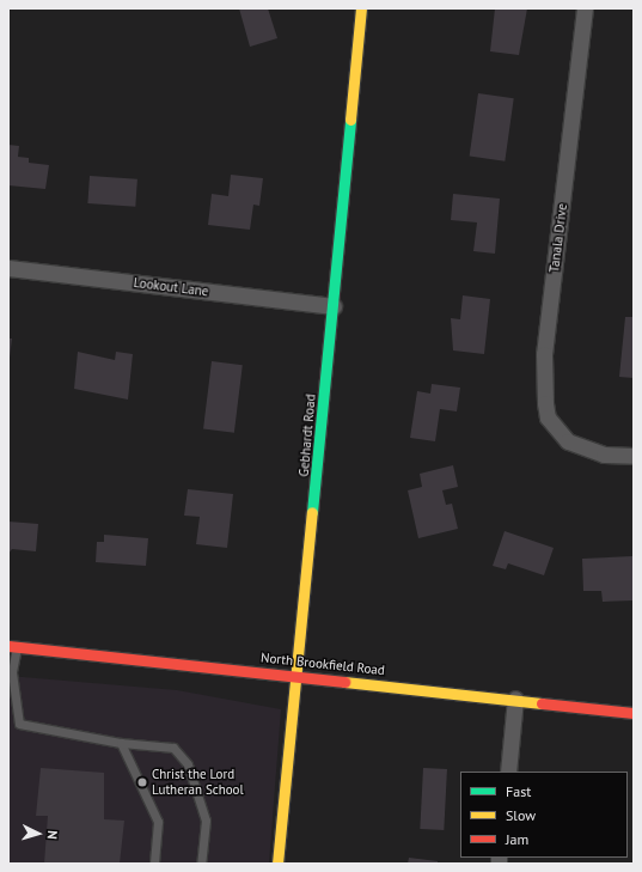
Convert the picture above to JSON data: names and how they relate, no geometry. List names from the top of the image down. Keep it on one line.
{"streets":{"street":["Tanala Drive","Lookout Lane","Gebhardt Road","North Brookfield Road"]},"crossings":[["Lookout Lane","Gebhardt Road"],["Gebhardt Road","North Brookfield Road"]],"places":["Christ the Lord Lutheran School"],"legend":["Fast","Slow","Jam"],"north":"right"}
